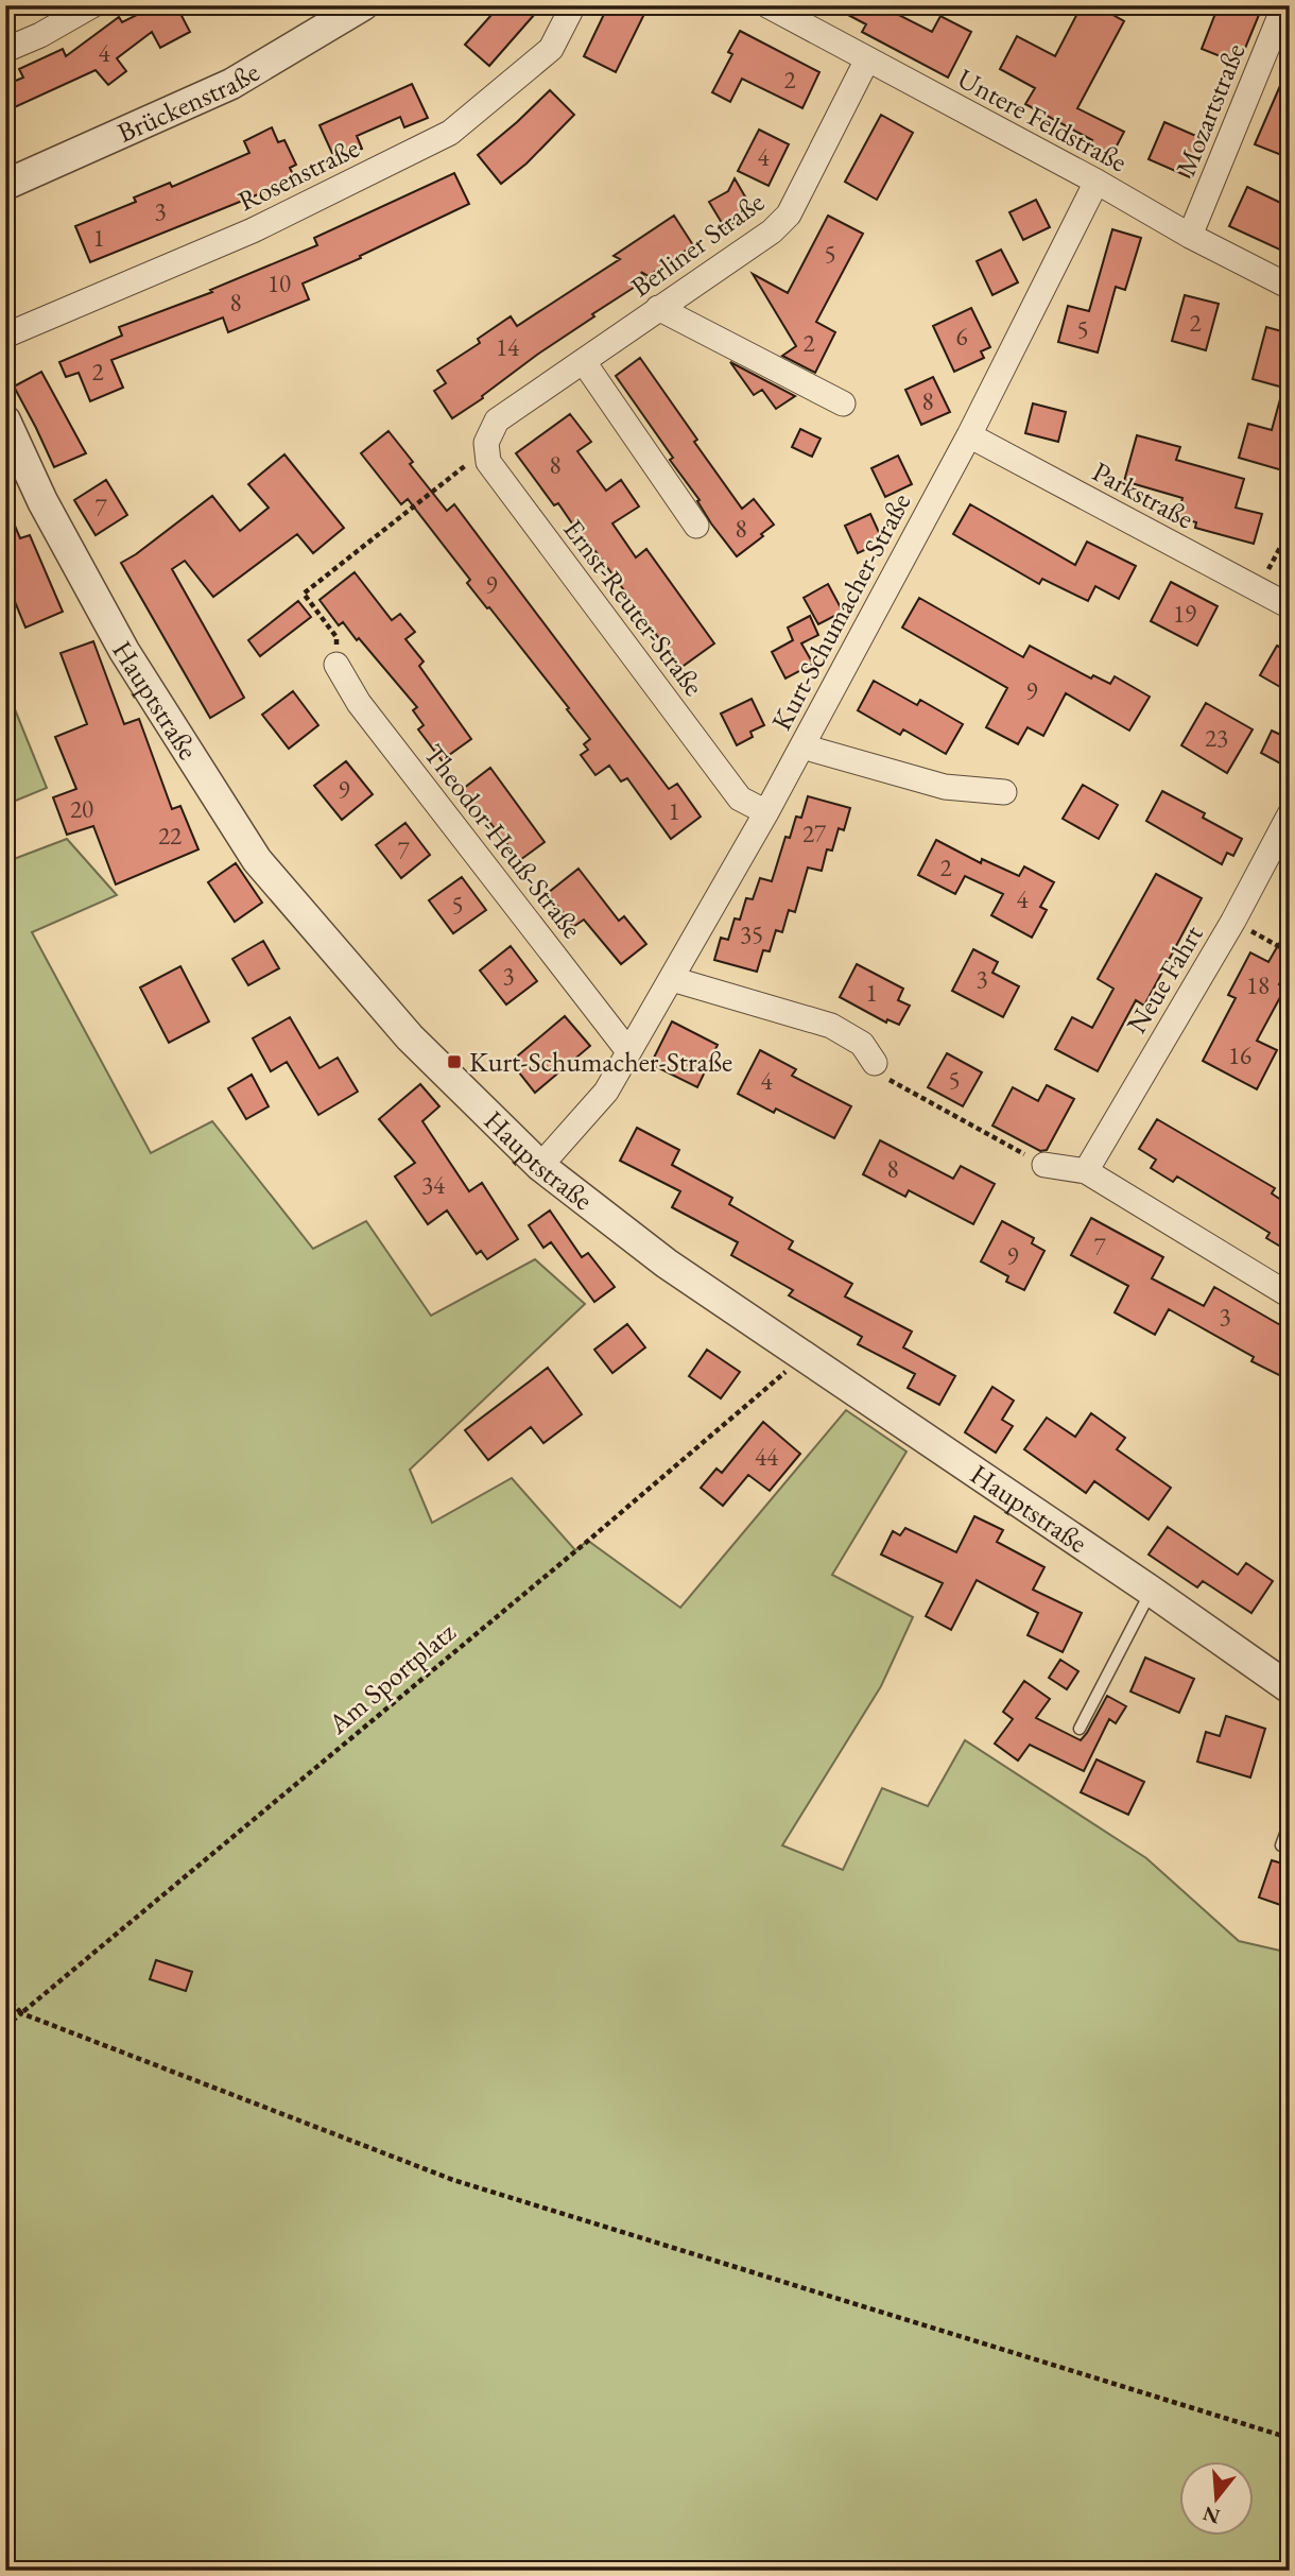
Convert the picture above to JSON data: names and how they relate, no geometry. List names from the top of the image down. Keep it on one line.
{"streets":{"street":["Brückenstraße","Mozartstraße","Untere Feldstraße","Rosenstraße","Berliner Straße","Parkstraße","Ernst-Reuter-Straße","Kurt-Schumacher-Straße","Hauptstraße","Theodor-Heuß-Straße","Neue Fahrt"],"path":["Am Sportplatz"]},"crossings":[["Mozartstraße","Untere Feldstraße"],["Untere Feldstraße","Berliner Straße"],["Untere Feldstraße","Kurt-Schumacher-Straße"],["Berliner Straße","Ernst-Reuter-Straße"],["Parkstraße","Kurt-Schumacher-Straße"],["Ernst-Reuter-Straße","Kurt-Schumacher-Straße"],["Kurt-Schumacher-Straße","Hauptstraße"],["Kurt-Schumacher-Straße","Theodor-Heuß-Straße"],["Hauptstraße","Am Sportplatz"]],"places":{"transit":["Kurt-Schumacher-Straße"]},"house_numbers":["4","2","4","3","1","5","10","8","2","5","6","2","14","2","8","8","7","8","9","19","9","23","9","20","1","27","22","7","2","4","5","35","3","3","18","1","16","5","4","8","34","7","9","3","44"],"north":"bottom"}
